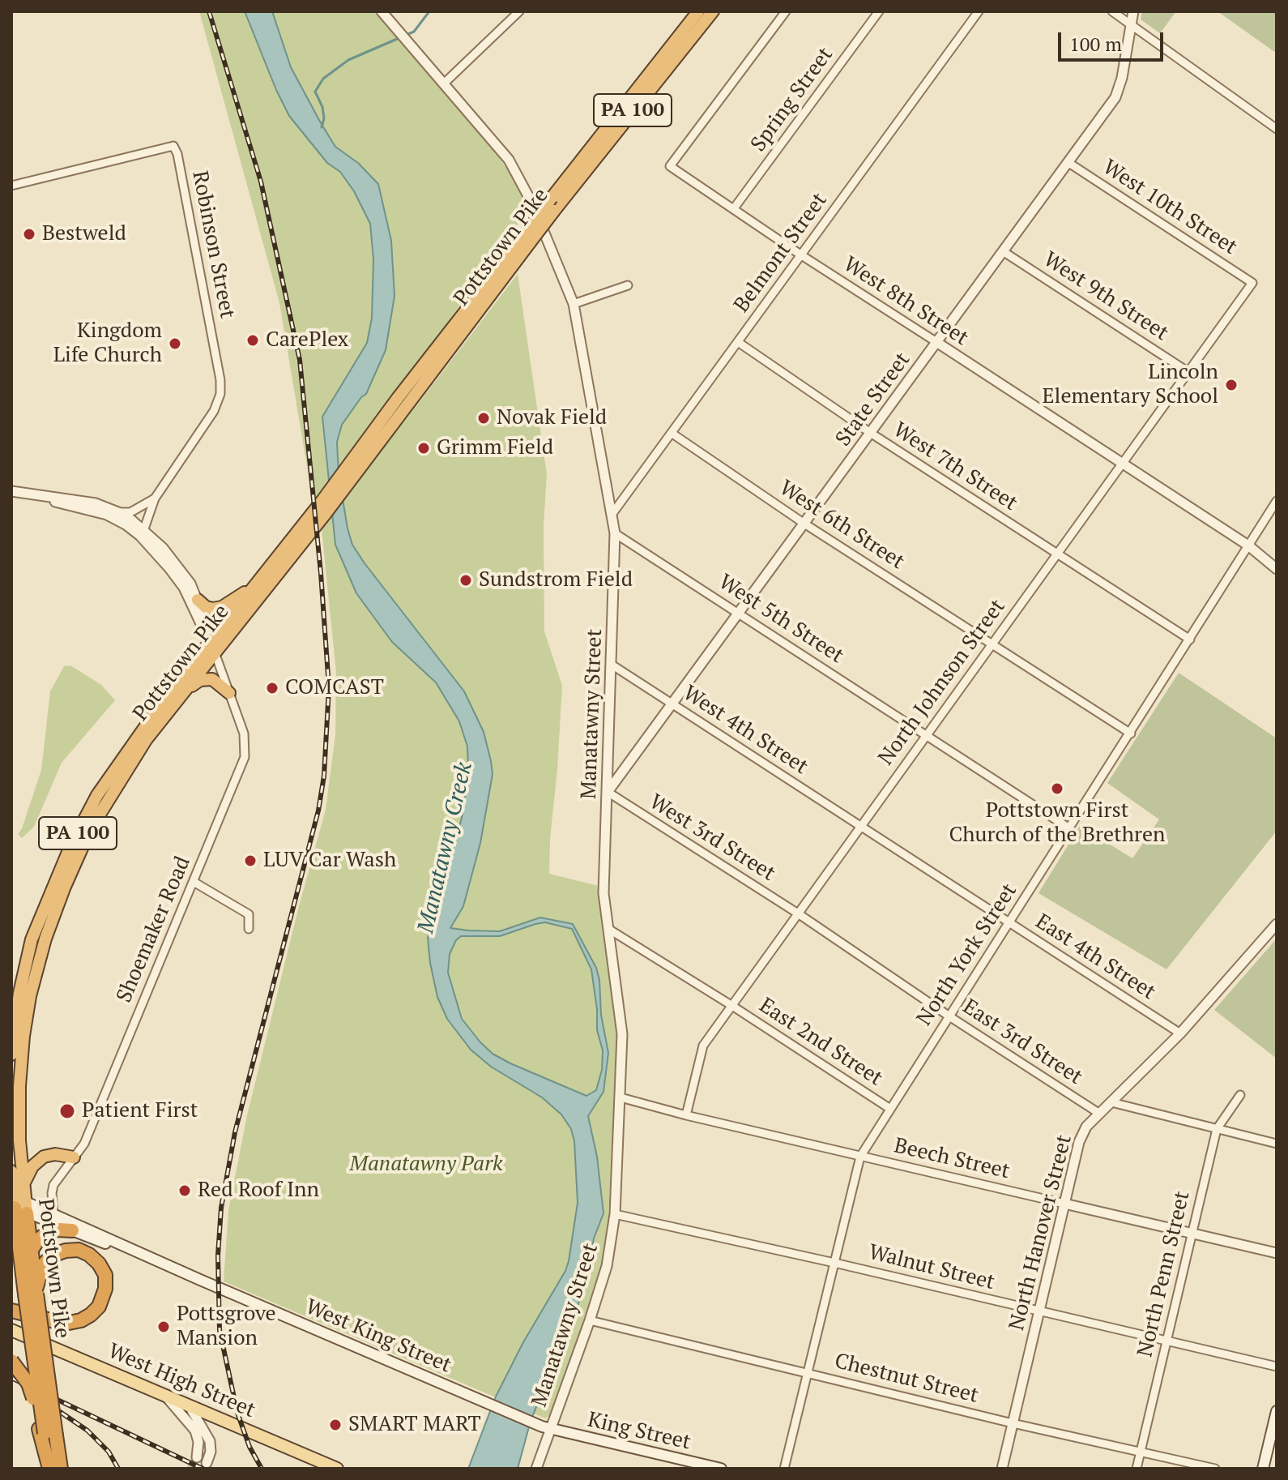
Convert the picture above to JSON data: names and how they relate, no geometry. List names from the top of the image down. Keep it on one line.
{"streets":{"highway":["PA 100","Pottstown Pike"],"main road":["West King Street","West High Street","King Street"],"street":["Spring Street","West 10th Street","Robinson Street","Belmont Street","West 9th Street","West 8th Street","State Street","West 7th Street","West 6th Street","West 5th Street","North Johnson Street","Manatawny Street","West 4th Street","West 3rd Street","Shoemaker Road","North York Street","East 4th Street","East 2nd Street","East 3rd Street","Beech Street","North Hanover Street","Walnut Street","North Penn Street","Chestnut Street"]},"crossings":[["Spring Street","West 8th Street"],["West 10th Street","State Street"],["West 10th Street","North Johnson Street"],["Robinson Street","Shoemaker Road"],["Pottstown Pike","Shoemaker Road"],["Pottstown Pike","West King Street"],["Belmont Street","West 8th Street"],["Belmont Street","West 7th Street"],["Belmont Street","West 6th Street"],["Belmont Street","Manatawny Street"],["West 9th Street","State Street"],["West 9th Street","North Johnson Street"],["West 8th Street","State Street"],["West 8th Street","North Johnson Street"],["West 8th Street","North York Street"],["State Street","West 7th Street"],["State Street","West 6th Street"],["State Street","West 5th Street"],["State Street","Manatawny Street"],["State Street","West 4th Street"],["State Street","West 3rd Street"],["West 7th Street","North Johnson Street"],["West 7th Street","North York Street"],["West 6th Street","North Johnson Street"],["West 6th Street","North York Street"],["West 5th Street","North Johnson Street"],["West 5th Street","Manatawny Street"],["West 5th Street","North York Street"],["North Johnson Street","West 4th Street"],["North Johnson Street","West 3rd Street"],["North Johnson Street","East 4th Street"],["North Johnson Street","East 2nd Street"],["North Johnson Street","East 3rd Street"],["North Johnson Street","Beech Street"],["Manatawny Street","West 4th Street"],["Manatawny Street","West 3rd Street"],["Manatawny Street","East 2nd Street"],["Manatawny Street","Beech Street"],["Manatawny Street","Walnut Street"],["Manatawny Street","West King Street"],["Manatawny Street","Chestnut Street"],["Manatawny Street","King Street"],["West 4th Street","East 4th Street"],["West 3rd Street","East 3rd Street"],["Shoemaker Road","West King Street"],["North York Street","East 4th Street"],["North York Street","East 2nd Street"],["North York Street","East 3rd Street"],["North York Street","Beech Street"],["North York Street","Walnut Street"],["North York Street","Chestnut Street"],["East 4th Street","North Hanover Street"],["East 3rd Street","North Hanover Street"],["Beech Street","North Hanover Street"],["Beech Street","North Penn Street"],["North Hanover Street","Walnut Street"],["North Hanover Street","Chestnut Street"],["Walnut Street","North Penn Street"],["North Penn Street","Chestnut Street"],["West King Street","King Street"]],"water":["Manatawny Creek"],"parks":["Manatawny Park"],"places":["Bestweld","CarePlex","Kingdom Life Church","Lincoln Elementary School","Novak Field","Grimm Field","Sundstrom Field","COMCAST","Pottstown First Church of the Brethren","LUV Car Wash","Patient First","Red Roof Inn","Pottsgrove Mansion","SMART MART"],"scale_bar":"100 m"}
